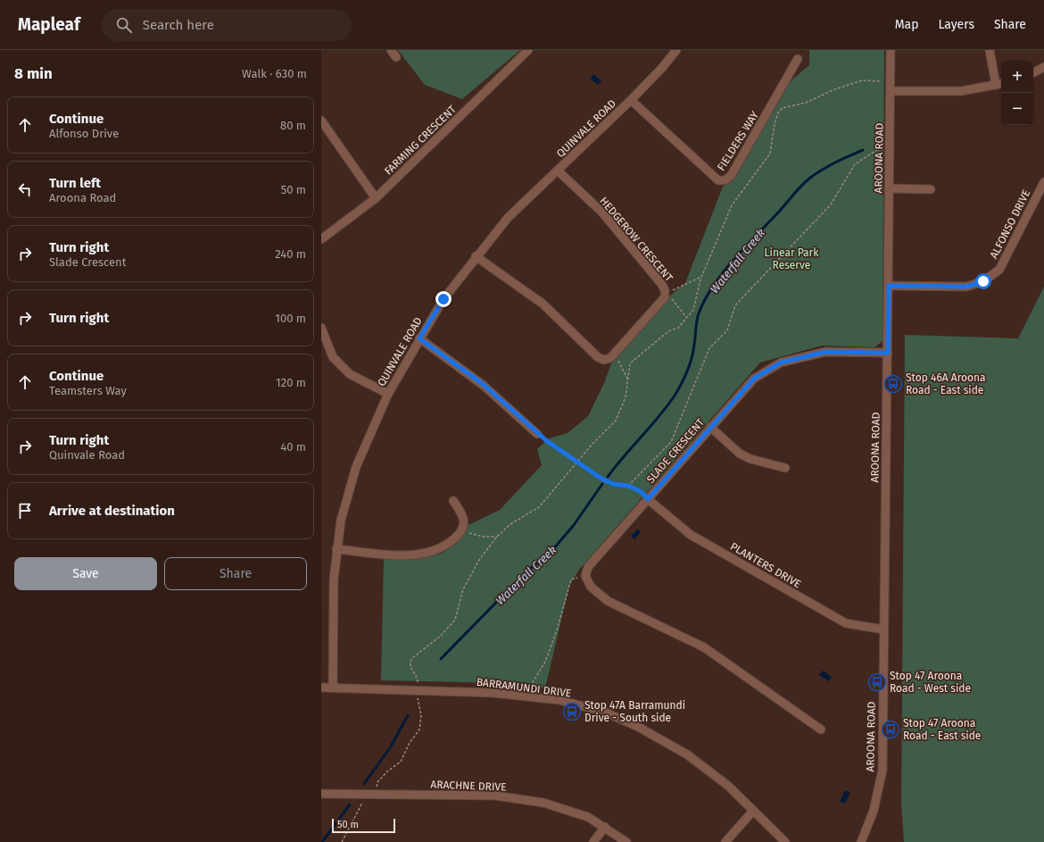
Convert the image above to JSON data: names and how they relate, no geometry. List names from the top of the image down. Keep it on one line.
{"streets":{"street":["QUINVALE ROAD","FARMING CRESCENT","FIELDERS WAY","AROONA ROAD","ALFONSO DRIVE","HEDGEROW CRESCENT","SLADE CRESCENT","PLANTERS DRIVE","BARRAMUNDI DRIVE","ARACHNE DRIVE"]},"crossings":[["QUINVALE ROAD","FIELDERS WAY"],["QUINVALE ROAD","HEDGEROW CRESCENT"],["QUINVALE ROAD","BARRAMUNDI DRIVE"],["AROONA ROAD","ALFONSO DRIVE"],["AROONA ROAD","SLADE CRESCENT"],["AROONA ROAD","PLANTERS DRIVE"],["SLADE CRESCENT","PLANTERS DRIVE"]],"water":["Waterfall Creek"],"parks":["Linear Park Reserve"],"places":{"bus stop":["Stop 46A Aroona Road - East side","Stop 47 Aroona Road - West side","Stop 47A Barramundi Drive - South side","Stop 47 Aroona Road - East side"]},"scale_bar":"50 m","page":{"header":"Mapleaf","search":"Search here","nav":["Map","Layers","Share"],"heading":["8 min","Walk · 630 m"],"map_buttons":["+","−"],"list":[["Continue","Alfonso Drive","80 m"],["Turn left","Aroona Road","50 m"],["Turn right","Slade Crescent","240 m"],["Turn right","100 m"],["Continue","Teamsters Way","120 m"],["Turn right","Quinvale Road","40 m"],"Arrive at destination"],"buttons":["Save","Share"],"scale":"50 m"}}
